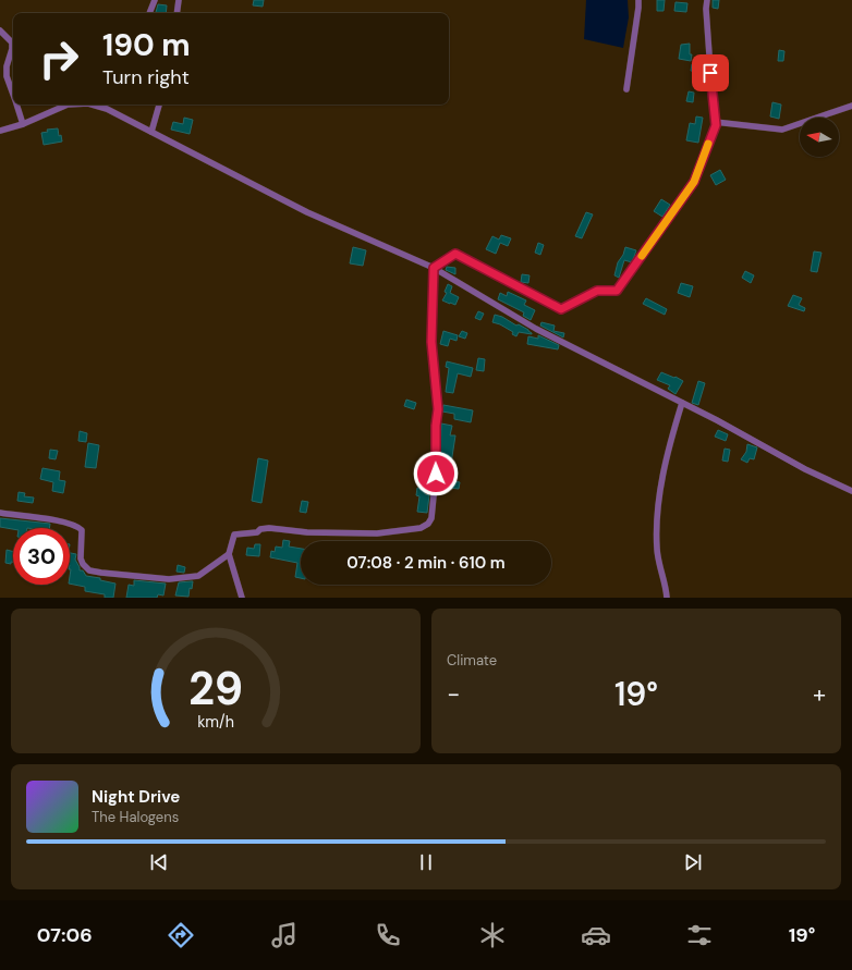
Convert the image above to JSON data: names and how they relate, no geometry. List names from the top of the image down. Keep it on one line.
{"north":"left","page":{"turn":["190 m","Turn right"],"limit":"30","trip":"07:08 · 2 min · 610 m","tile":"Climate","heat":["−","19°","+"],"song":["Night Drive","The Halogens"],"tabs":["07:06","19°"],"gauge":["29","km/h"]}}
